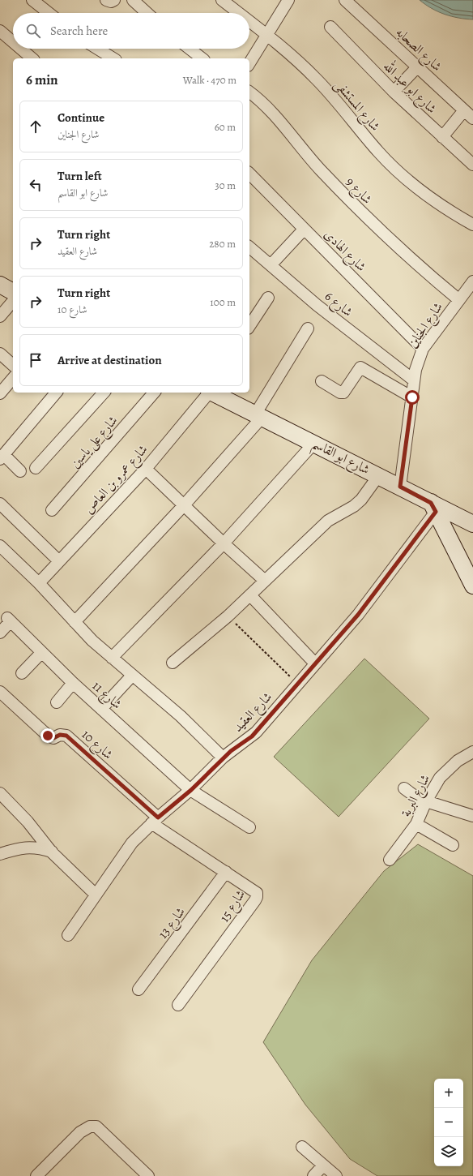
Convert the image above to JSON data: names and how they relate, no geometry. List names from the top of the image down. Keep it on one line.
{"streets":{"street":["شارع الصحابه","شارع ابو عبد الله","شارع المستشفى","شارع 9","شارع الهادى","شارع 6","شارع الجناين","شارع على ياسين","شارع ابو القاسم","شارع عمرو بن العاص","شارع 11","شارع العقيد","شارع 10","شارع البربة","شارع 15","شارع 13"]},"crossings":[["شارع 9","شارع الجناين"],["شارع الهادى","شارع الجناين"],["شارع 6","شارع الجناين"],["شارع الجناين","شارع ابو القاسم"],["شارع ابو القاسم","شارع العقيد"],["شارع 11","شارع العقيد"],["شارع العقيد","شارع 10"],["شارع العقيد","شارع 15"],["شارع 10","شارع 15"],["شارع 15","شارع 13"]],"page":{"search":"Search here","heading":["6 min","Walk · 470 m"],"list":[["Continue","شارع الجناين","60 m"],["Turn left","شارع ابو القاسم","30 m"],["Turn right","شارع العقيد","280 m"],["Turn right","شارع 10","100 m"],"Arrive at destination"],"map_buttons":["+","−"]}}
